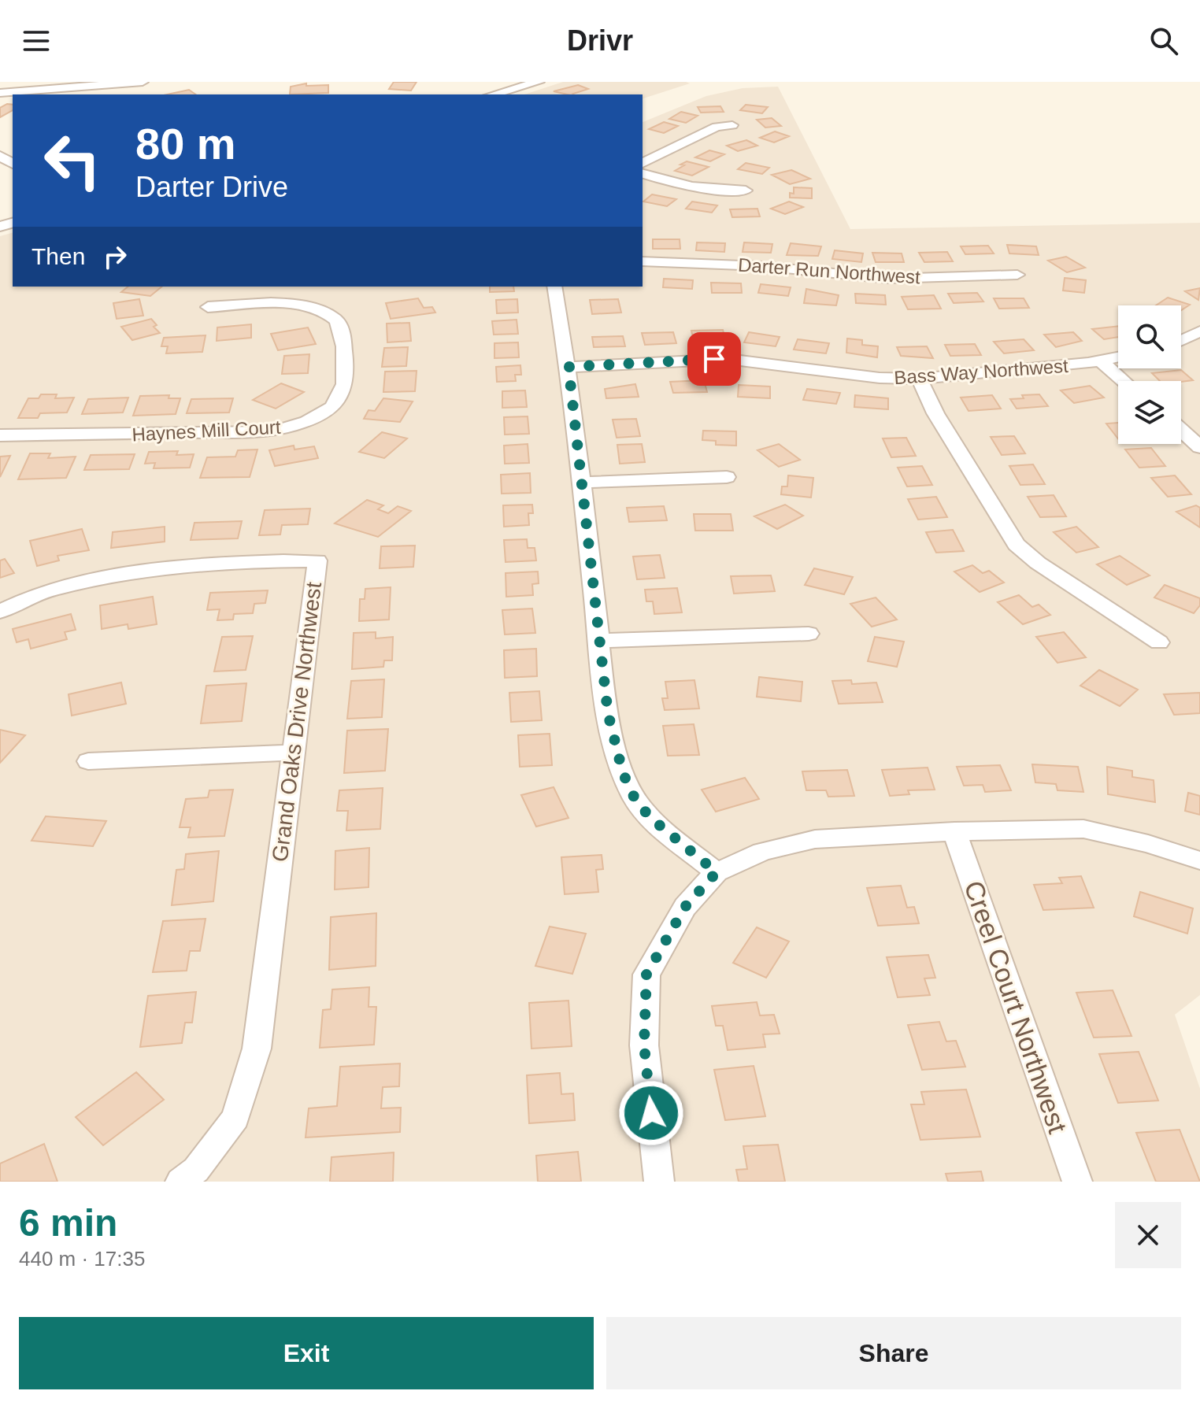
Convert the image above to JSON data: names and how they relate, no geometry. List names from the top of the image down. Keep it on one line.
{"streets":{"street":["Darter Run Northwest","Bass Way Northwest","Haynes Mill Court","Grand Oaks Drive Northwest","Creel Court Northwest"]},"page":{"header":"Drivr","turn":["80 m","Darter Drive"],"then":"Then","heading":["6 min","440 m · 17:35"],"buttons":["Exit","Share"]}}
